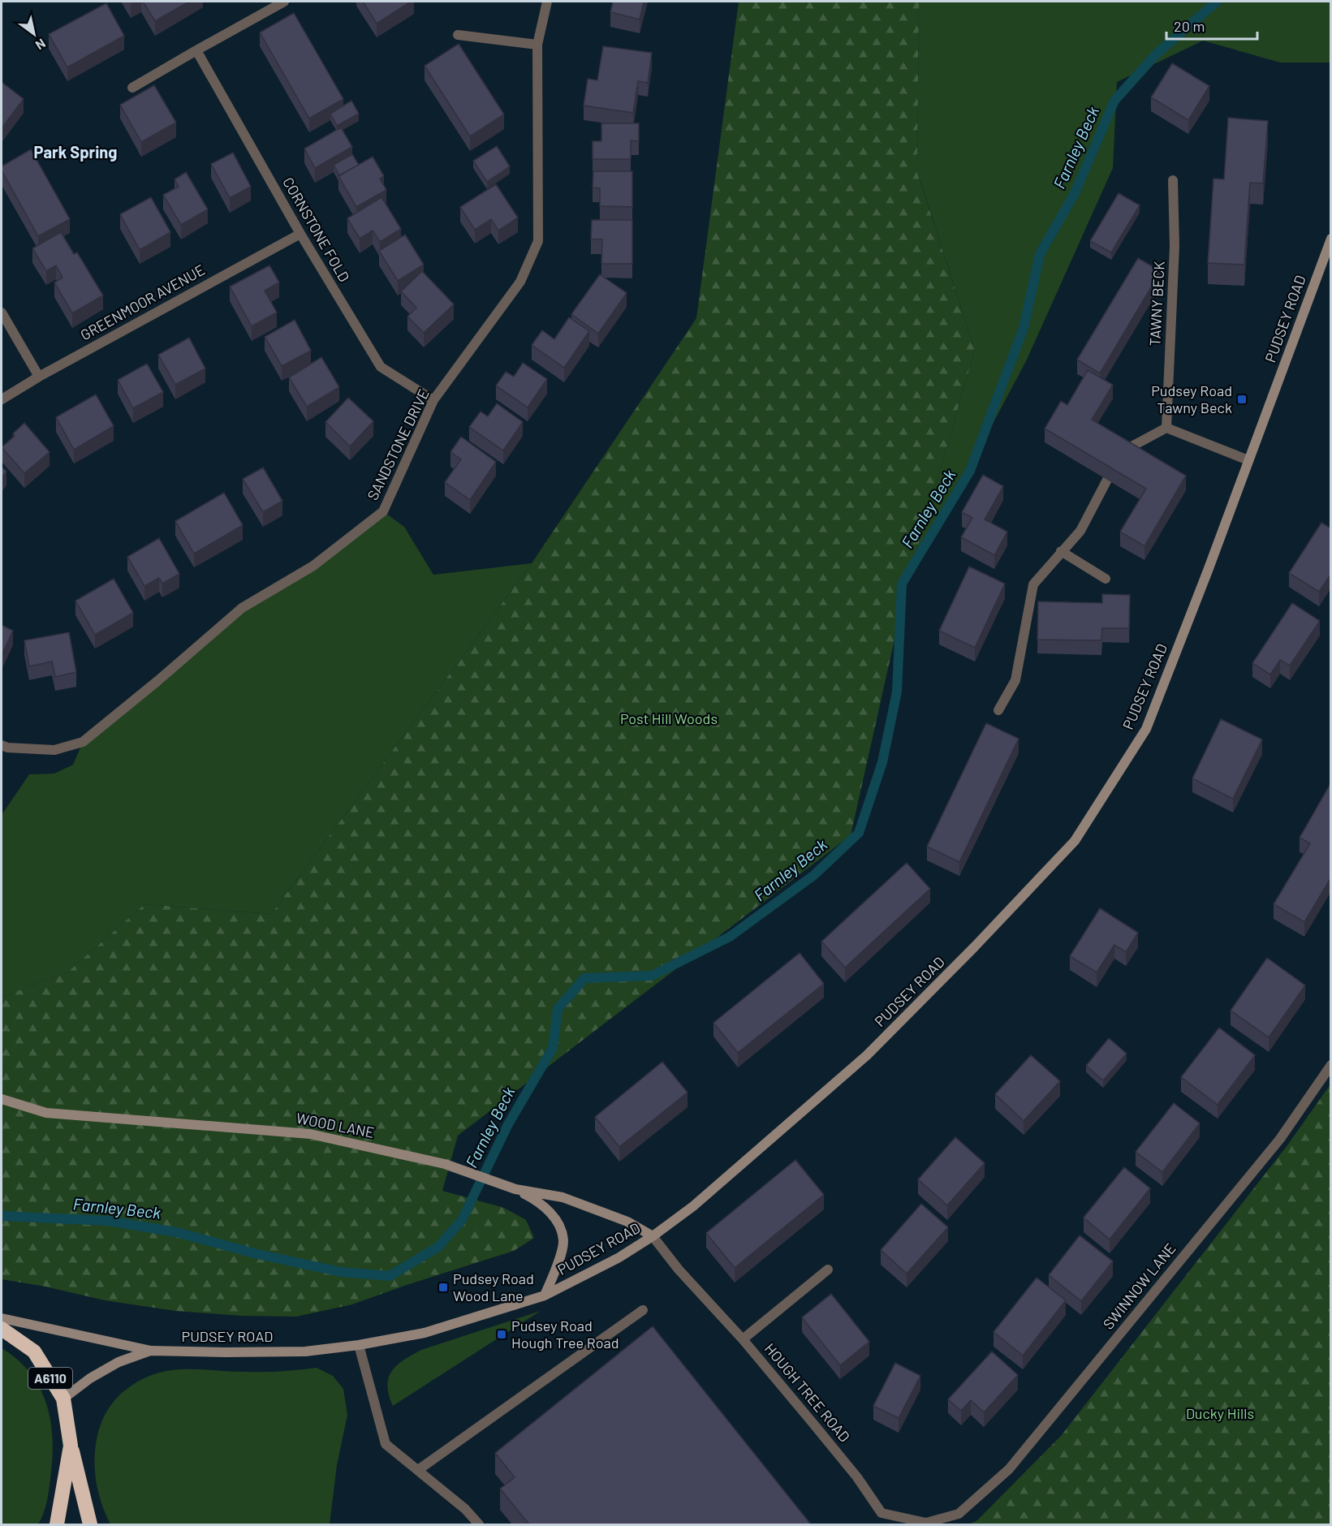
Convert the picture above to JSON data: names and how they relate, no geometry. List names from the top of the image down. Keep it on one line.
{"streets":{"highway":["A6110"],"main road":["PUDSEY ROAD","WOOD LANE"],"street":["CORNSTONE FOLD","GREENMOOR AVENUE","TAWNY BECK","SANDSTONE DRIVE","SWINNOW LANE","HOUGH TREE ROAD"]},"crossings":[["CORNSTONE FOLD","GREENMOOR AVENUE"],["CORNSTONE FOLD","SANDSTONE DRIVE"],["PUDSEY ROAD","WOOD LANE"],["PUDSEY ROAD","A6110"],["PUDSEY ROAD","HOUGH TREE ROAD"],["WOOD LANE","HOUGH TREE ROAD"],["SWINNOW LANE","HOUGH TREE ROAD"]],"districts":["Park Spring"],"water":["Farnley Beck"],"parks":["Post Hill Woods","Ducky Hills"],"places":{"transit":["Pudsey Road Tawny Beck","Pudsey Road Wood Lane","Pudsey Road Hough Tree Road"]},"scale_bar":"20 m","north":"bottom right"}
